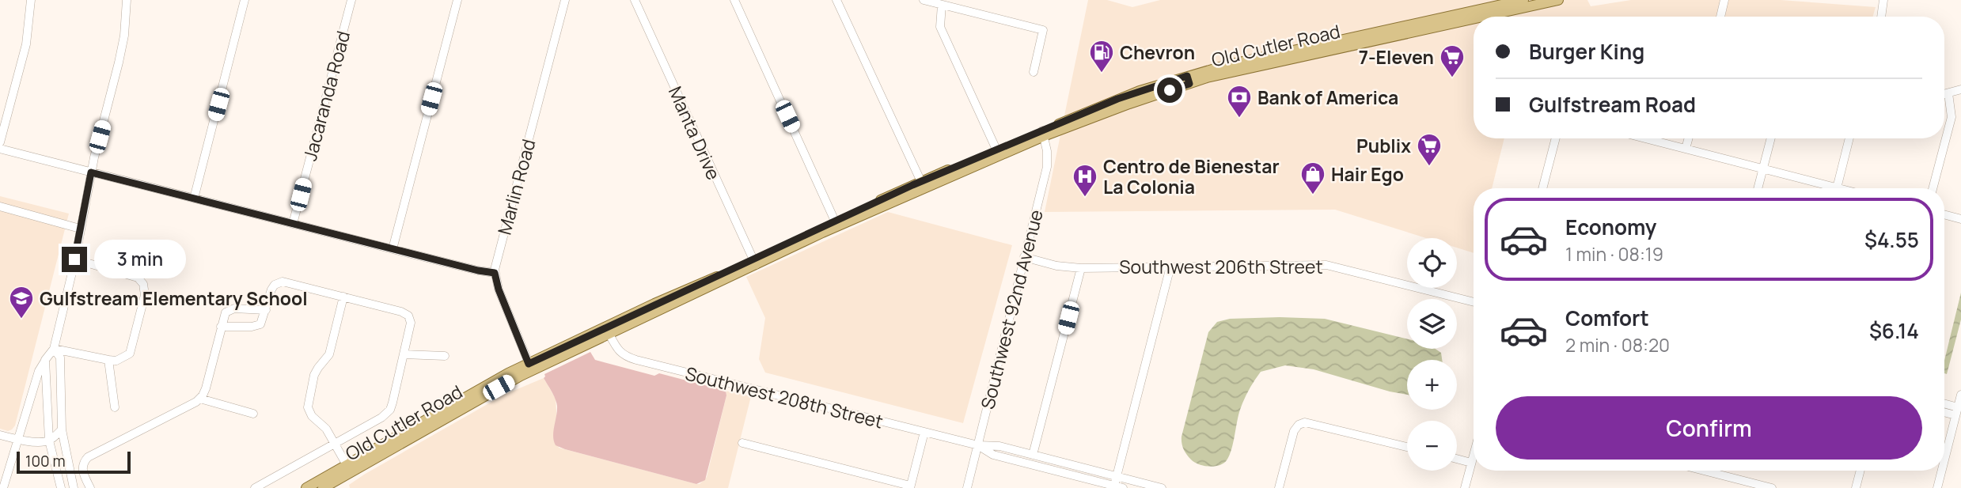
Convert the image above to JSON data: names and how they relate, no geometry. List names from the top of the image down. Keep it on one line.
{"streets":{"main road":["Old Cutler Road"],"street":["Jacaranda Road","Manta Drive","Marlin Road","Southwest 206th Street","Southwest 92nd Avenue","Southwest 208th Street"]},"crossings":[["Old Cutler Road","Manta Drive"],["Old Cutler Road","Marlin Road"],["Old Cutler Road","Southwest 92nd Avenue"],["Old Cutler Road","Southwest 208th Street"],["Southwest 206th Street","Southwest 92nd Avenue"],["Southwest 92nd Avenue","Southwest 208th Street"]],"places":{"fuel station":["Chevron"],"supermarket":["7-Eleven","Publix"],"bank":["Bank of America"],"shop":["Hair Ego"],"hospital":["Centro de Bienestar La Colonia"],"school or university":["Gulfstream Elementary School"]},"scale_bar":"100 m","page":{"banner":["Burger King","Gulfstream Road"],"list":[{"name":"Economy","note":"1 min · 08:19","value":"$4.55"},{"name":"Comfort","note":"2 min · 08:20","value":"$6.14"}],"map_buttons":["+","−"],"bubble":"3 min","buttons":"Confirm","scale":"100 m"}}
